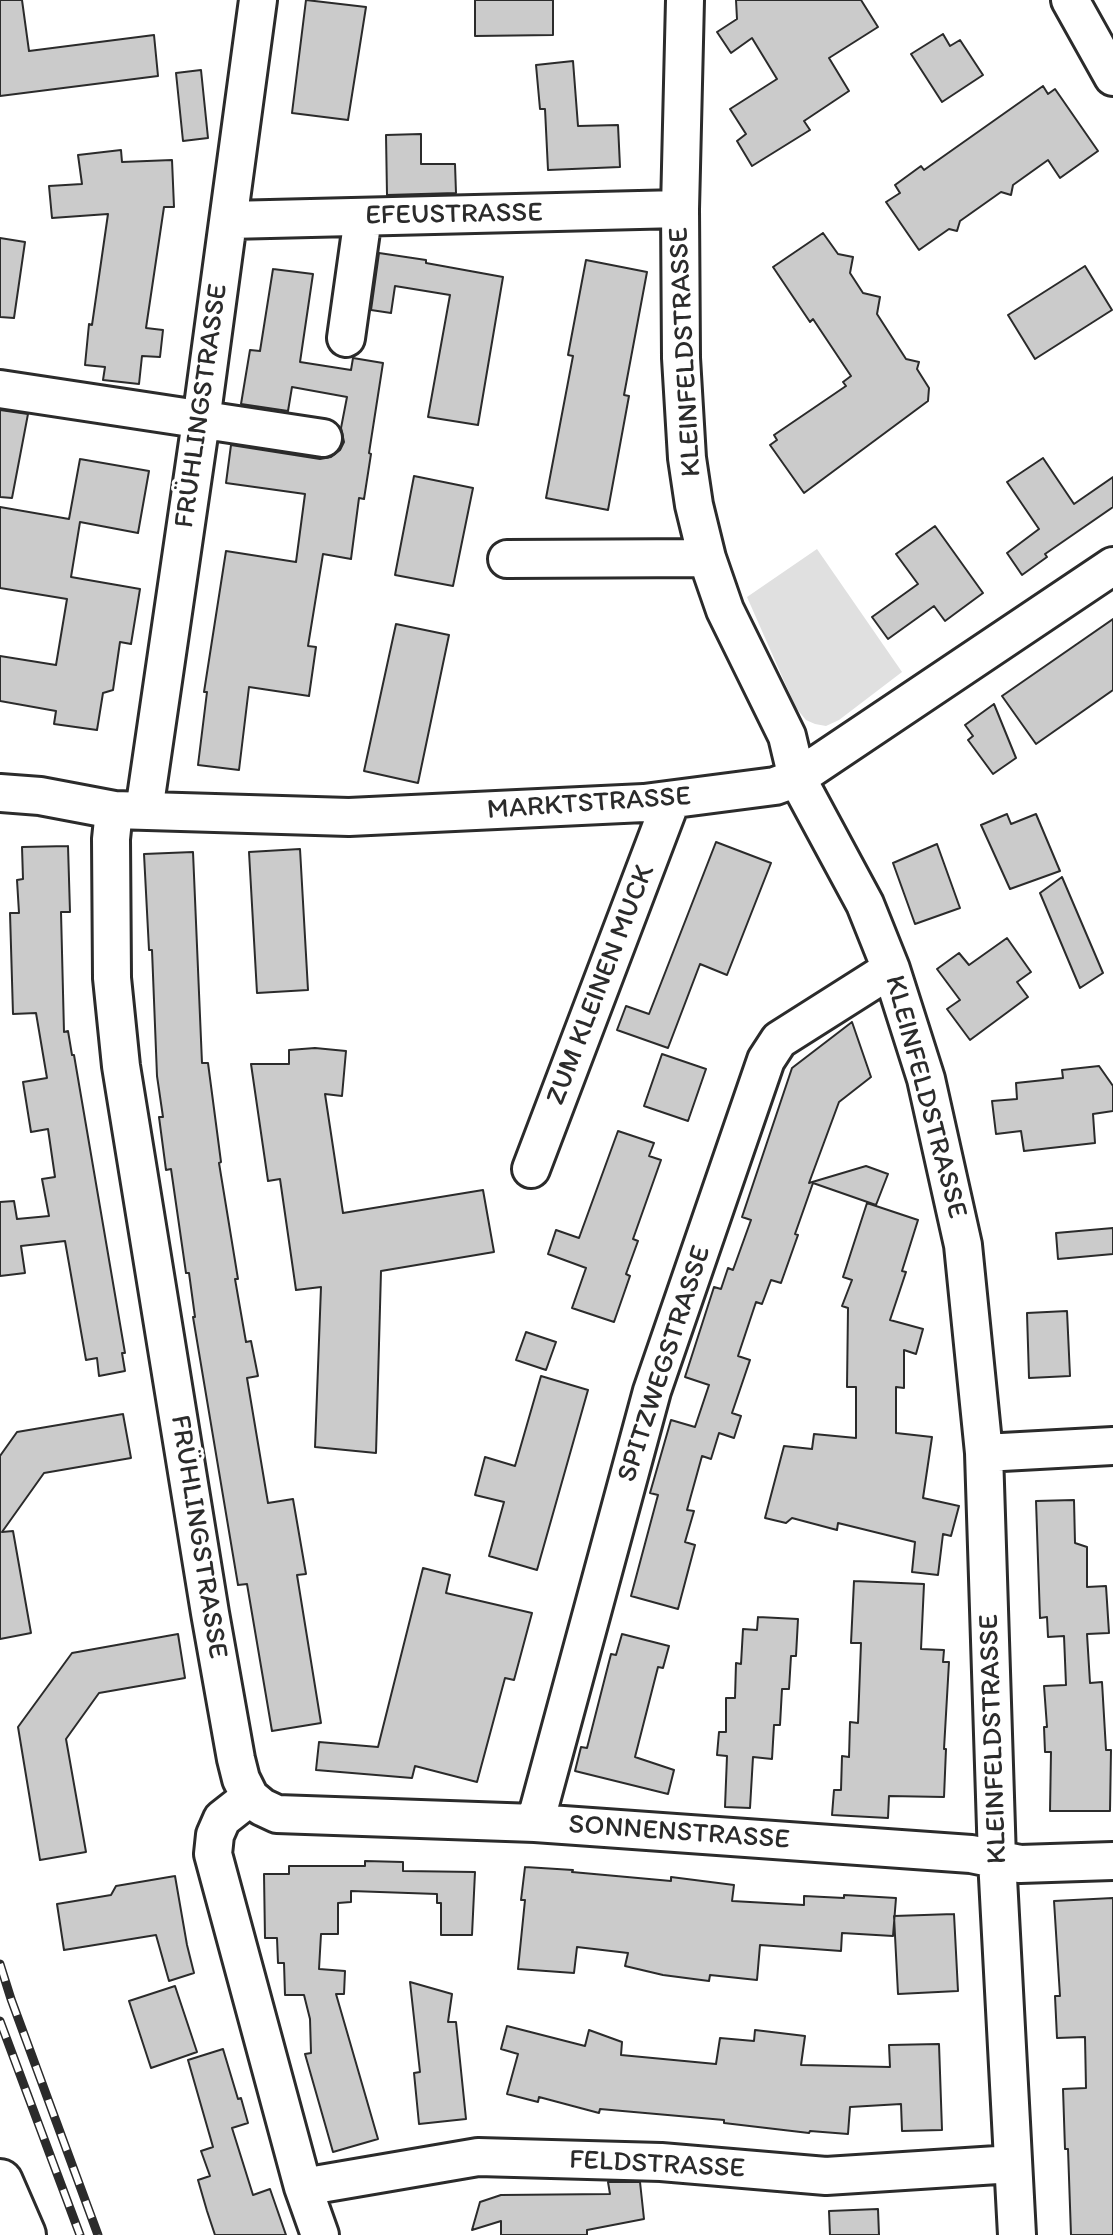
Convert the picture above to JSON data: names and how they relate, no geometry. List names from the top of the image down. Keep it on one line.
{"streets":{"street":["EFEUSTRASSE","KLEINFELDSTRASSE","FRÜHLINGSTRASSE","MARKTSTRASSE","ZUM KLEINEN MUCK","SPITZWEGSTRASSE","SONNENSTRASSE","FELDSTRASSE"]},"crossings":[["EFEUSTRASSE","KLEINFELDSTRASSE"],["EFEUSTRASSE","FRÜHLINGSTRASSE"],["KLEINFELDSTRASSE","MARKTSTRASSE"],["KLEINFELDSTRASSE","SPITZWEGSTRASSE"],["KLEINFELDSTRASSE","SONNENSTRASSE"],["KLEINFELDSTRASSE","FELDSTRASSE"],["FRÜHLINGSTRASSE","MARKTSTRASSE"],["FRÜHLINGSTRASSE","SONNENSTRASSE"],["MARKTSTRASSE","ZUM KLEINEN MUCK"],["SPITZWEGSTRASSE","SONNENSTRASSE"]]}
